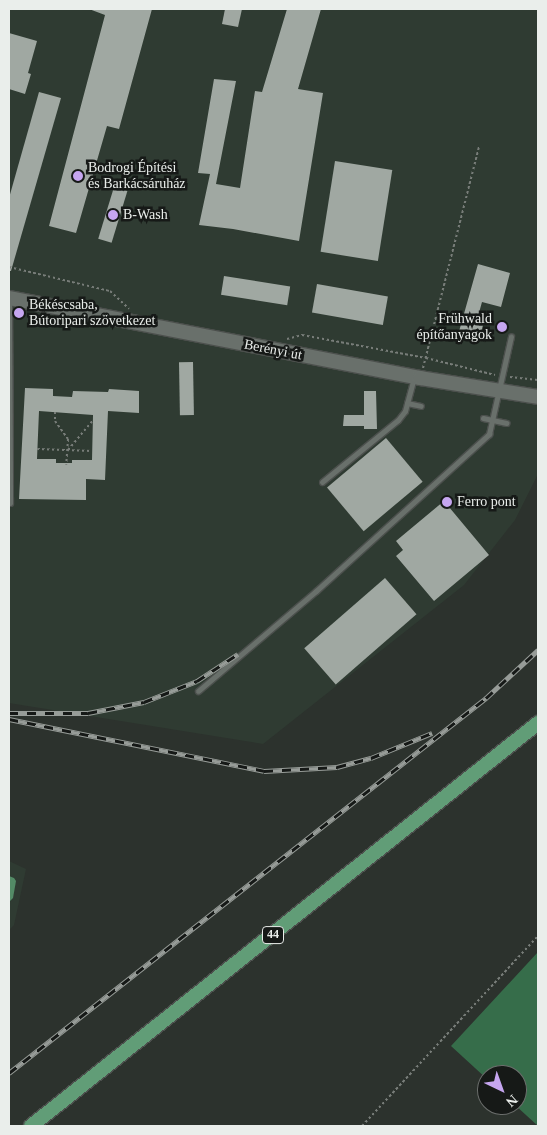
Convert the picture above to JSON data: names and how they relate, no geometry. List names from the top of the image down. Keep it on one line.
{"streets":{"main road":["44"],"street":["Berényi út"]},"places":["Bodrogi Építési és Barkácsáruház","B-Wash","Békéscsaba, Bútoripari szövetkezet","Frühwald építőanyagok","Ferro pont"],"north":"bottom right"}
